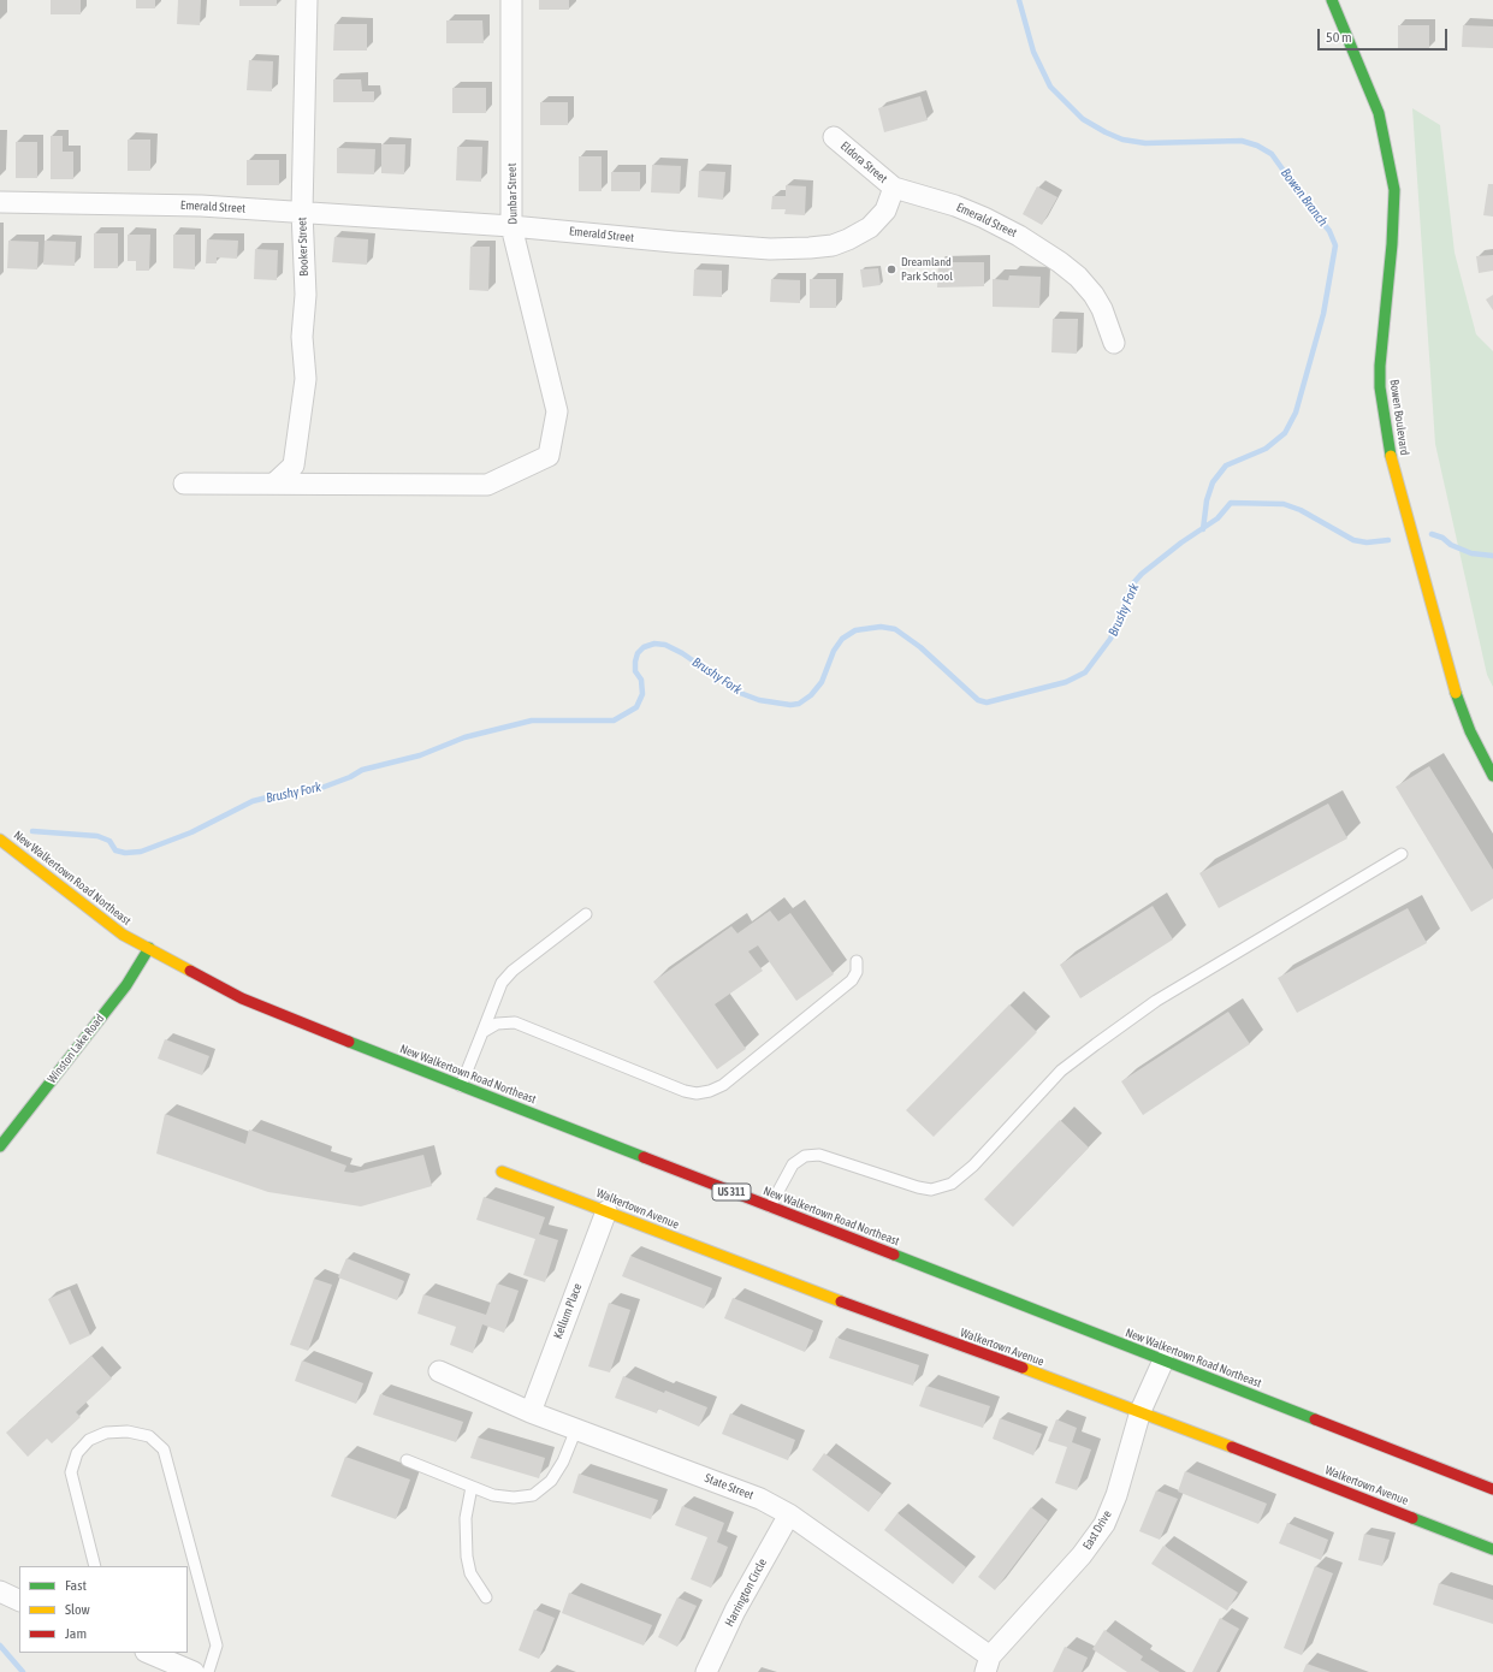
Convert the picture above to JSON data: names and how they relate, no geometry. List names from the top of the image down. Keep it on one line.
{"streets":{"street":["Eldora Street","Dunbar Street","Emerald Street","Booker Street","Bowen Boulevard","New Walkertown Road Northeast","Winston Lake Road","US 311","Walkertown Avenue","Kellum Place","State Street","East Drive","Harrington Circle"]},"crossings":[["Eldora Street","Emerald Street"],["Dunbar Street","Emerald Street"],["Dunbar Street","Booker Street"],["Emerald Street","Booker Street"],["New Walkertown Road Northeast","Winston Lake Road"],["New Walkertown Road Northeast","East Drive"],["Walkertown Avenue","Kellum Place"],["Walkertown Avenue","East Drive"],["Kellum Place","State Street"],["State Street","East Drive"],["State Street","Harrington Circle"]],"water":["Bowen Branch","Brushy Fork"],"places":["Dreamland Park School"],"legend":["Fast","Slow","Jam"],"scale_bar":"50 m"}
